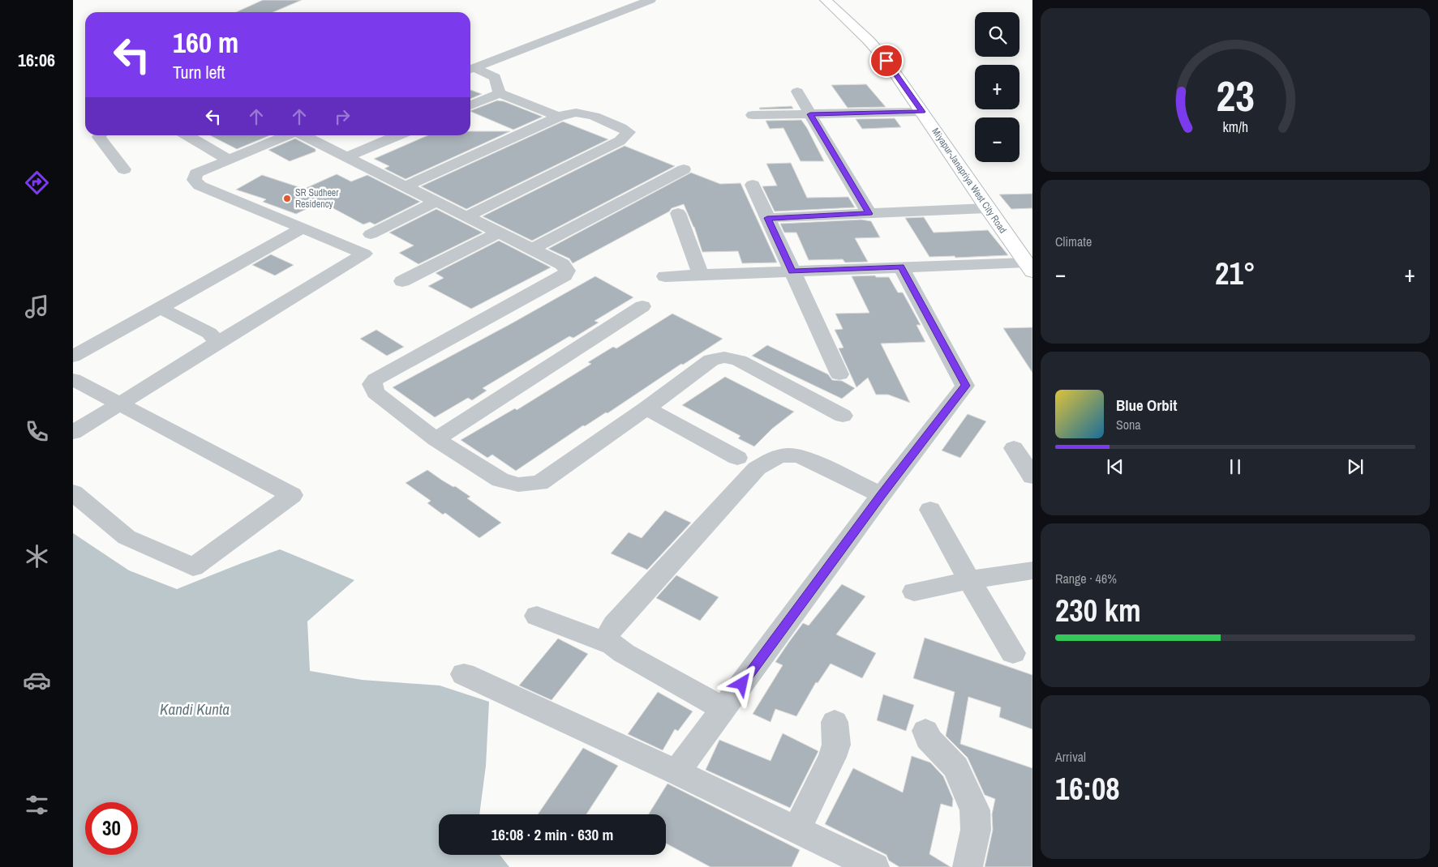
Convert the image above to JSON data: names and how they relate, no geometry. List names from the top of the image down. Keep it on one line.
{"streets":{"street":["Miyapur-Janapriya West City Road"]},"water":["Kandi Kunta"],"places":["SR Sudheer Residency"],"page":{"tabs":"16:06","map_buttons":["+","−"],"turn":["160 m","Turn left"],"tile":["Climate",["Range · 46%","230 km"],["Arrival","16:08"]],"heat":["−","21°","+"],"song":["Blue Orbit","Sona"],"limit":"30","trip":"16:08 · 2 min · 630 m","gauge":["23","km/h"]}}
